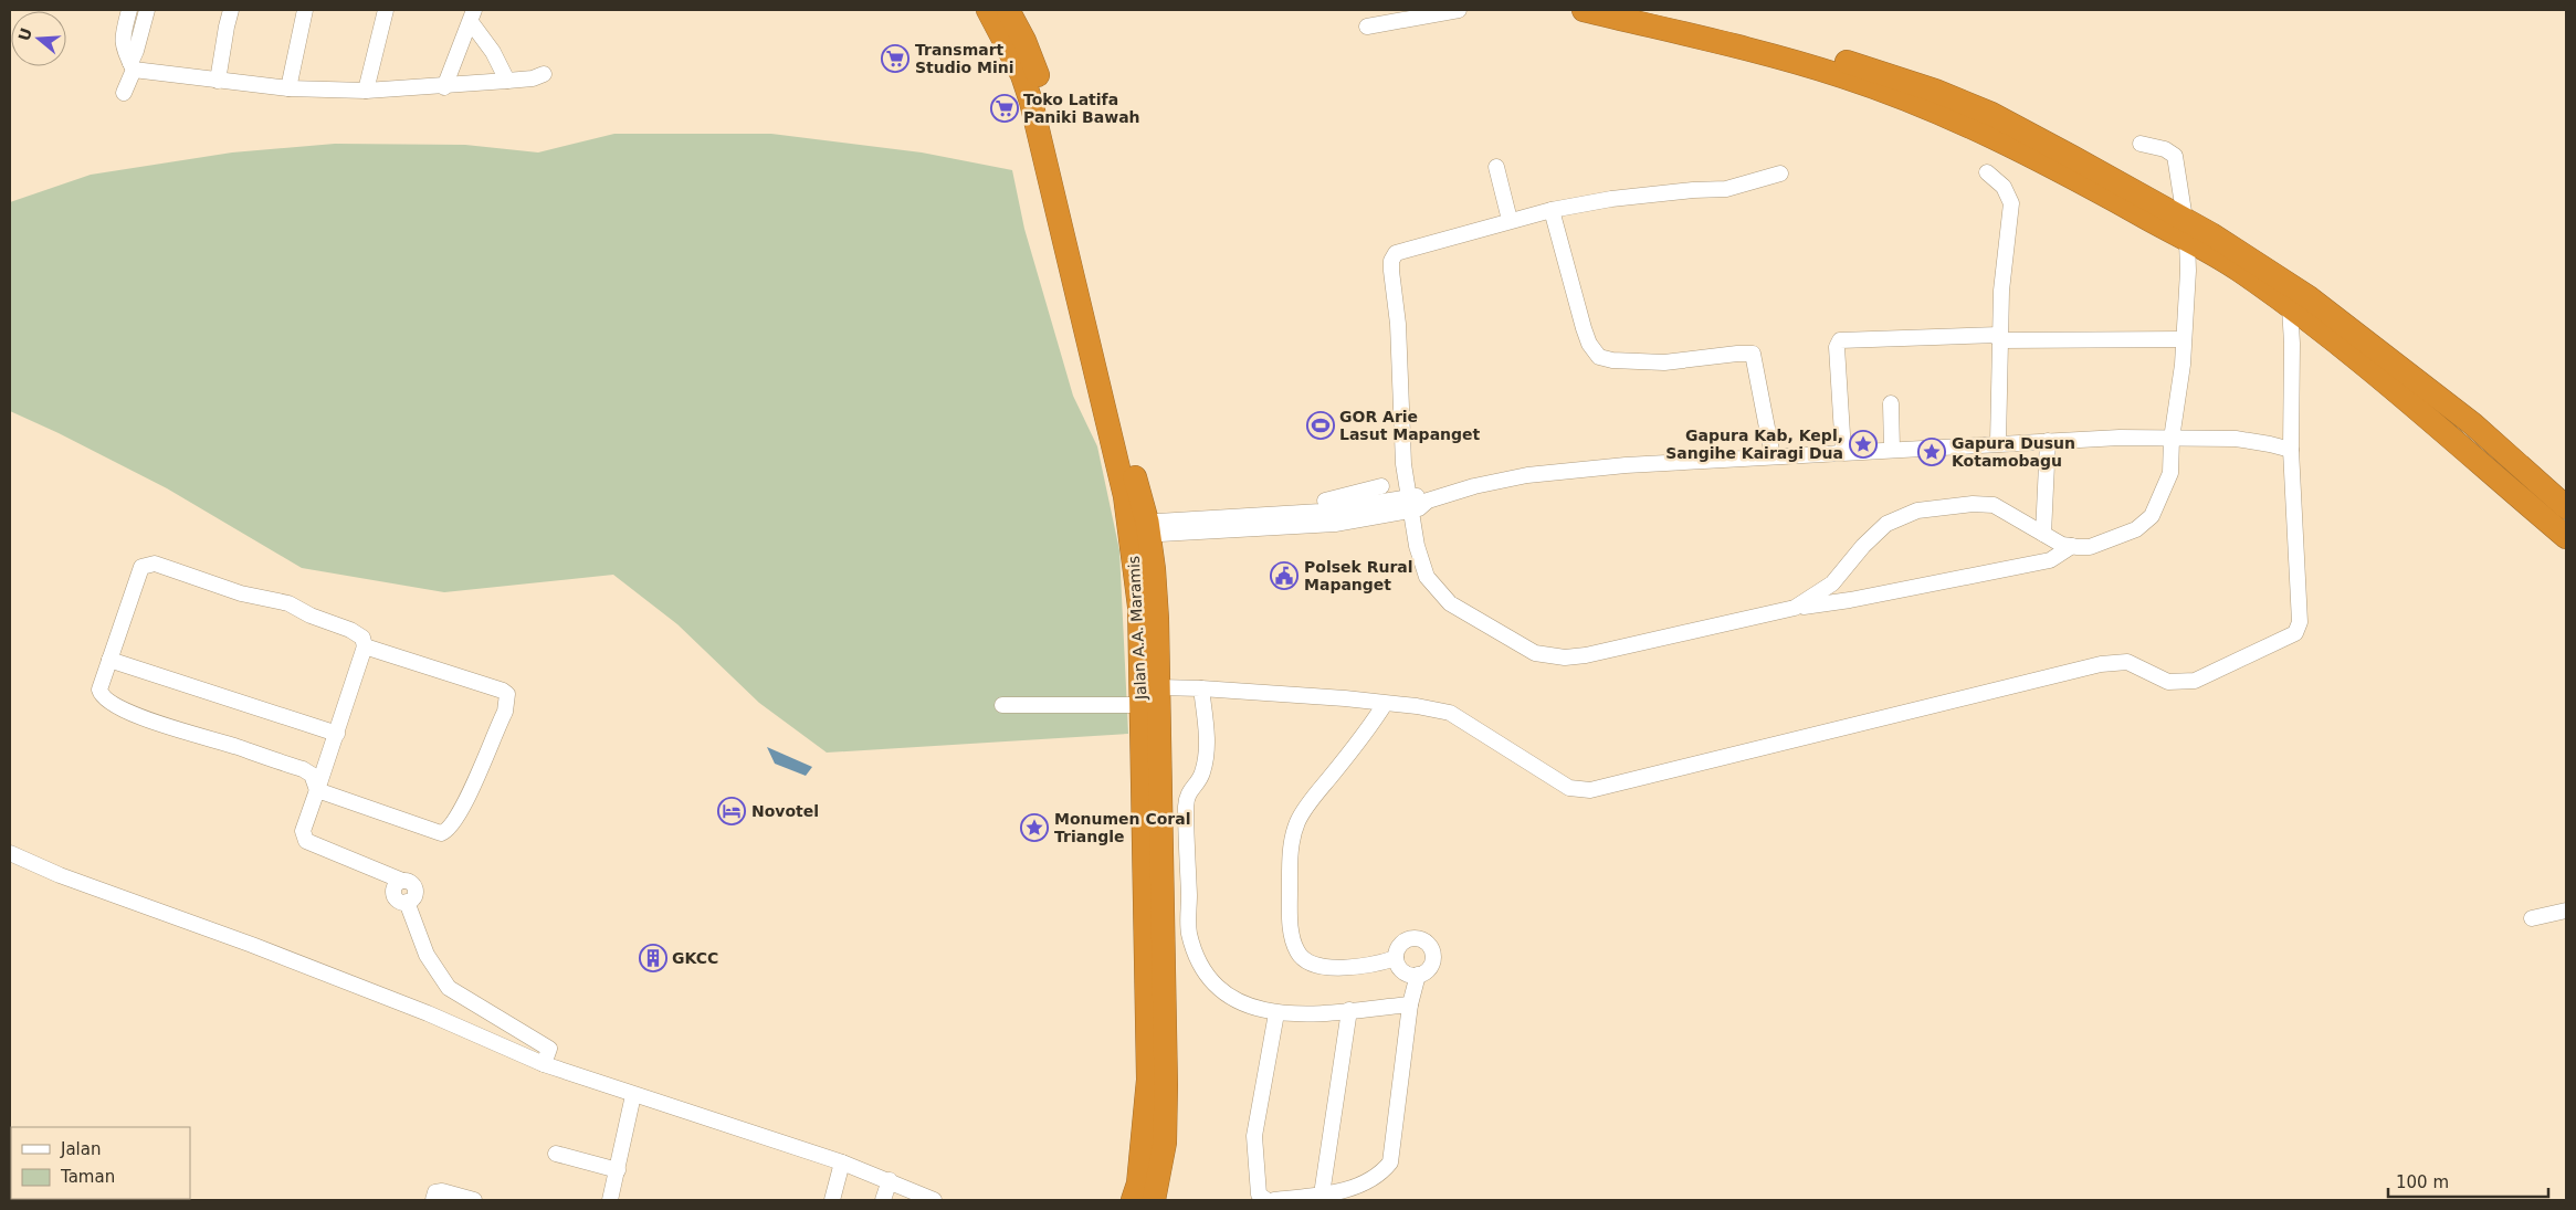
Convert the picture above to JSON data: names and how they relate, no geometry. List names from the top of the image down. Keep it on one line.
{"streets":{"highway":["Jalan A.A. Maramis"]},"places":{"supermarket":["Transmart Studio Mini","Toko Latifa Paniki Bawah"],"sports":["GOR Arie Lasut Mapanget"],"place":["Gapura Kab, Kepl, Sangihe Kairagi Dua","Gapura Dusun Kotamobagu","Monumen Coral Triangle"],"public building":["Polsek Rural Mapanget"],"hotel":["Novotel"],"building":["GKCC"]},"legend":["Jalan","Taman"],"scale_bar":"100 m","north":"left"}
